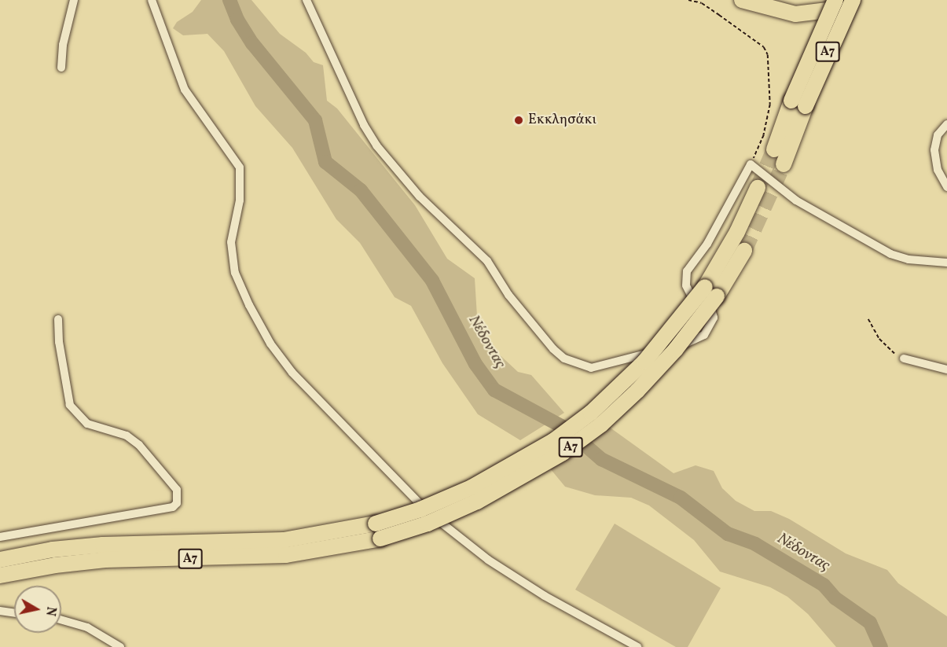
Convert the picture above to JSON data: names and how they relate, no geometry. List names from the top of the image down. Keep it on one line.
{"streets":{"highway":["Α7"]},"water":["Νέδoντας"],"places":["Εκκλησάκι"],"north":"right"}
